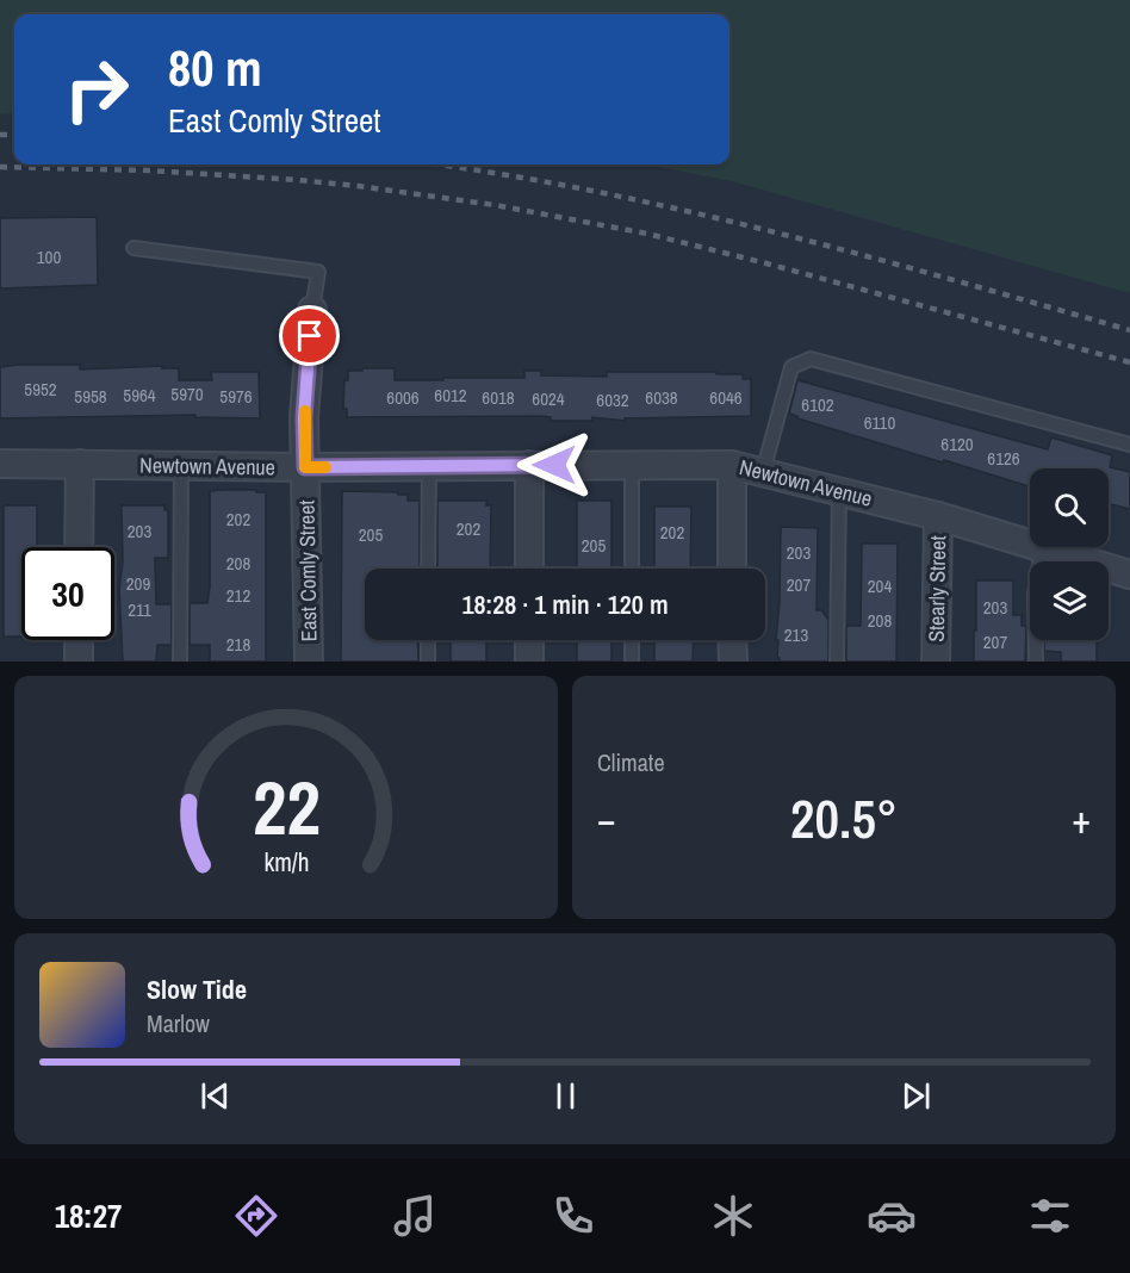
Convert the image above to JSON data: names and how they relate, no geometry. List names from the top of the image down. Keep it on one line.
{"streets":{"street":["Newtown Avenue","East Comly Street","Stearly Street"]},"crossings":[["Newtown Avenue","East Comly Street"],["Newtown Avenue","Stearly Street"]],"house_numbers":["100","5952","5970","5964","6012","5958","5976","6006","6018","6038","6046","6024","6032","6102","6110","6120","6126","202","202","203","202","205","205","203","208","209","207","204","212","203","211","208","213","207","218"],"page":{"turn":["80 m","East Comly Street"],"limit":"30","trip":"18:28 · 1 min · 120 m","tile":"Climate","heat":["−","20.5°","+"],"song":["Slow Tide","Marlow"],"tabs":"18:27","gauge":["22","km/h"]}}
